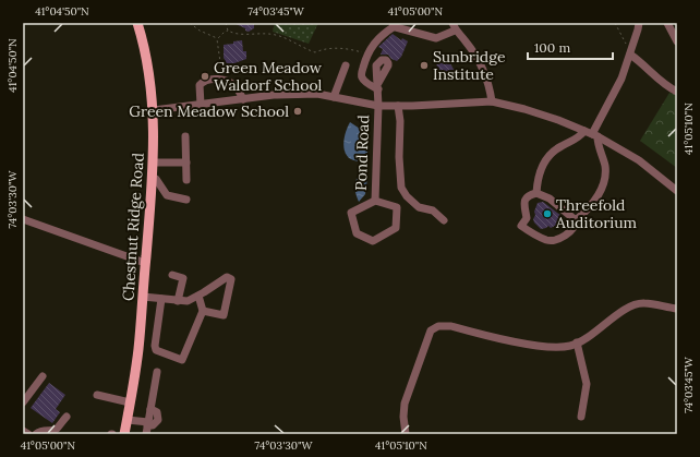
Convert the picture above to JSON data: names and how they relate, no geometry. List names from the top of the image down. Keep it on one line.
{"streets":{"main road":["Chestnut Ridge Road"],"street":["Pond Road"]},"places":["Sunbridge Institute","Green Meadow Waldorf School","Green Meadow School","Threefold Auditorium"],"scale_bar":"100 m","coordinates":["41°04'50\"N","74°03'45\"W","41°05'00\"N","41°05'10\"N","74°03'30\"W"]}
